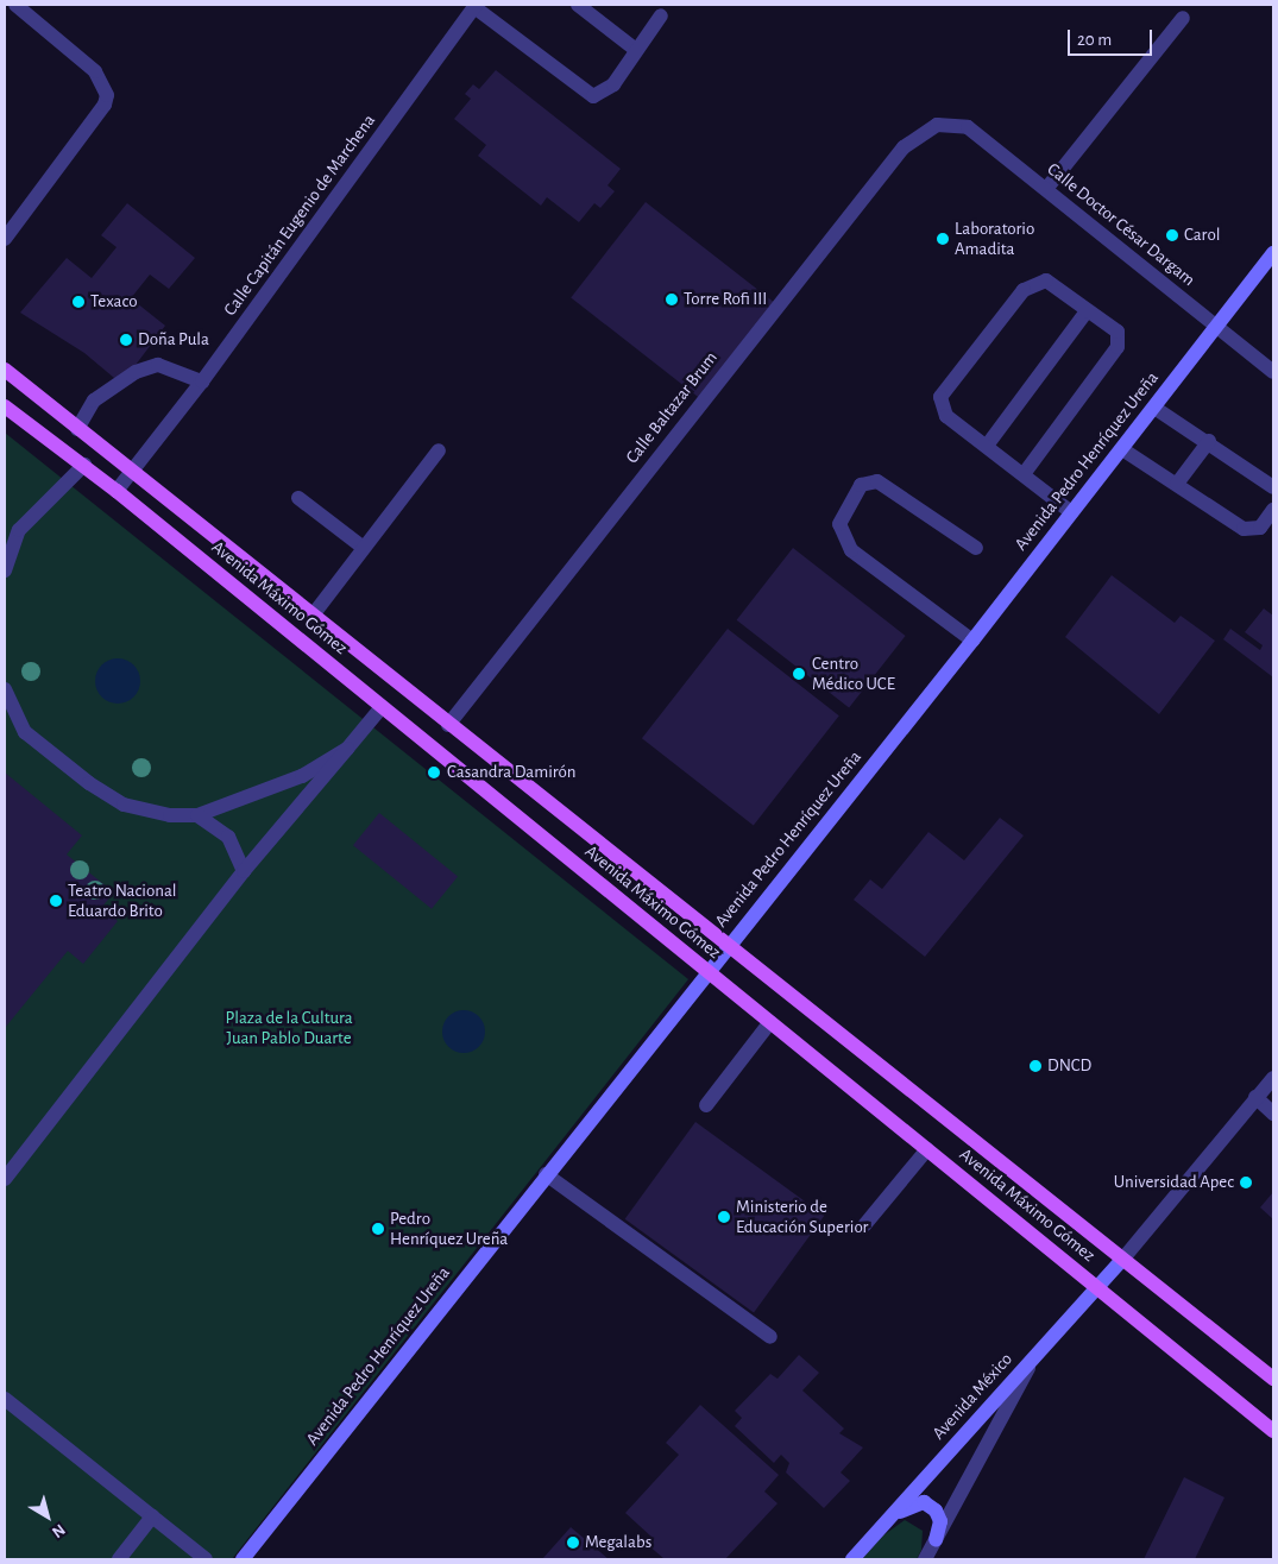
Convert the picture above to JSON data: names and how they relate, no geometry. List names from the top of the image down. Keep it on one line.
{"streets":{"main road":["Avenida Pedro Henríquez Ureña","Avenida Máximo Gómez","Avenida México"],"street":["Calle Capitán Eugenio de Marchena","Calle Doctor César Dargam","Calle Baltazar Brum"]},"crossings":[["Calle Capitán Eugenio de Marchena","Avenida Máximo Gómez"],["Calle Doctor César Dargam","Calle Baltazar Brum"],["Calle Doctor César Dargam","Avenida Pedro Henríquez Ureña"],["Calle Baltazar Brum","Avenida Máximo Gómez"],["Avenida Pedro Henríquez Ureña","Avenida Máximo Gómez"],["Avenida Máximo Gómez","Avenida México"]],"parks":["Plaza de la Cultura Juan Pablo Duarte"],"places":["Carol","Laboratorio Amadita","Torre Rofi III","Texaco","Doña Pula","Centro Médico UCE","Casandra Damirón","Teatro Nacional Eduardo Brito","DNCD","Universidad Apec","Ministerio de Educación Superior","Pedro Henríquez Ureña","Megalabs"],"scale_bar":"20 m","north":"bottom right"}
